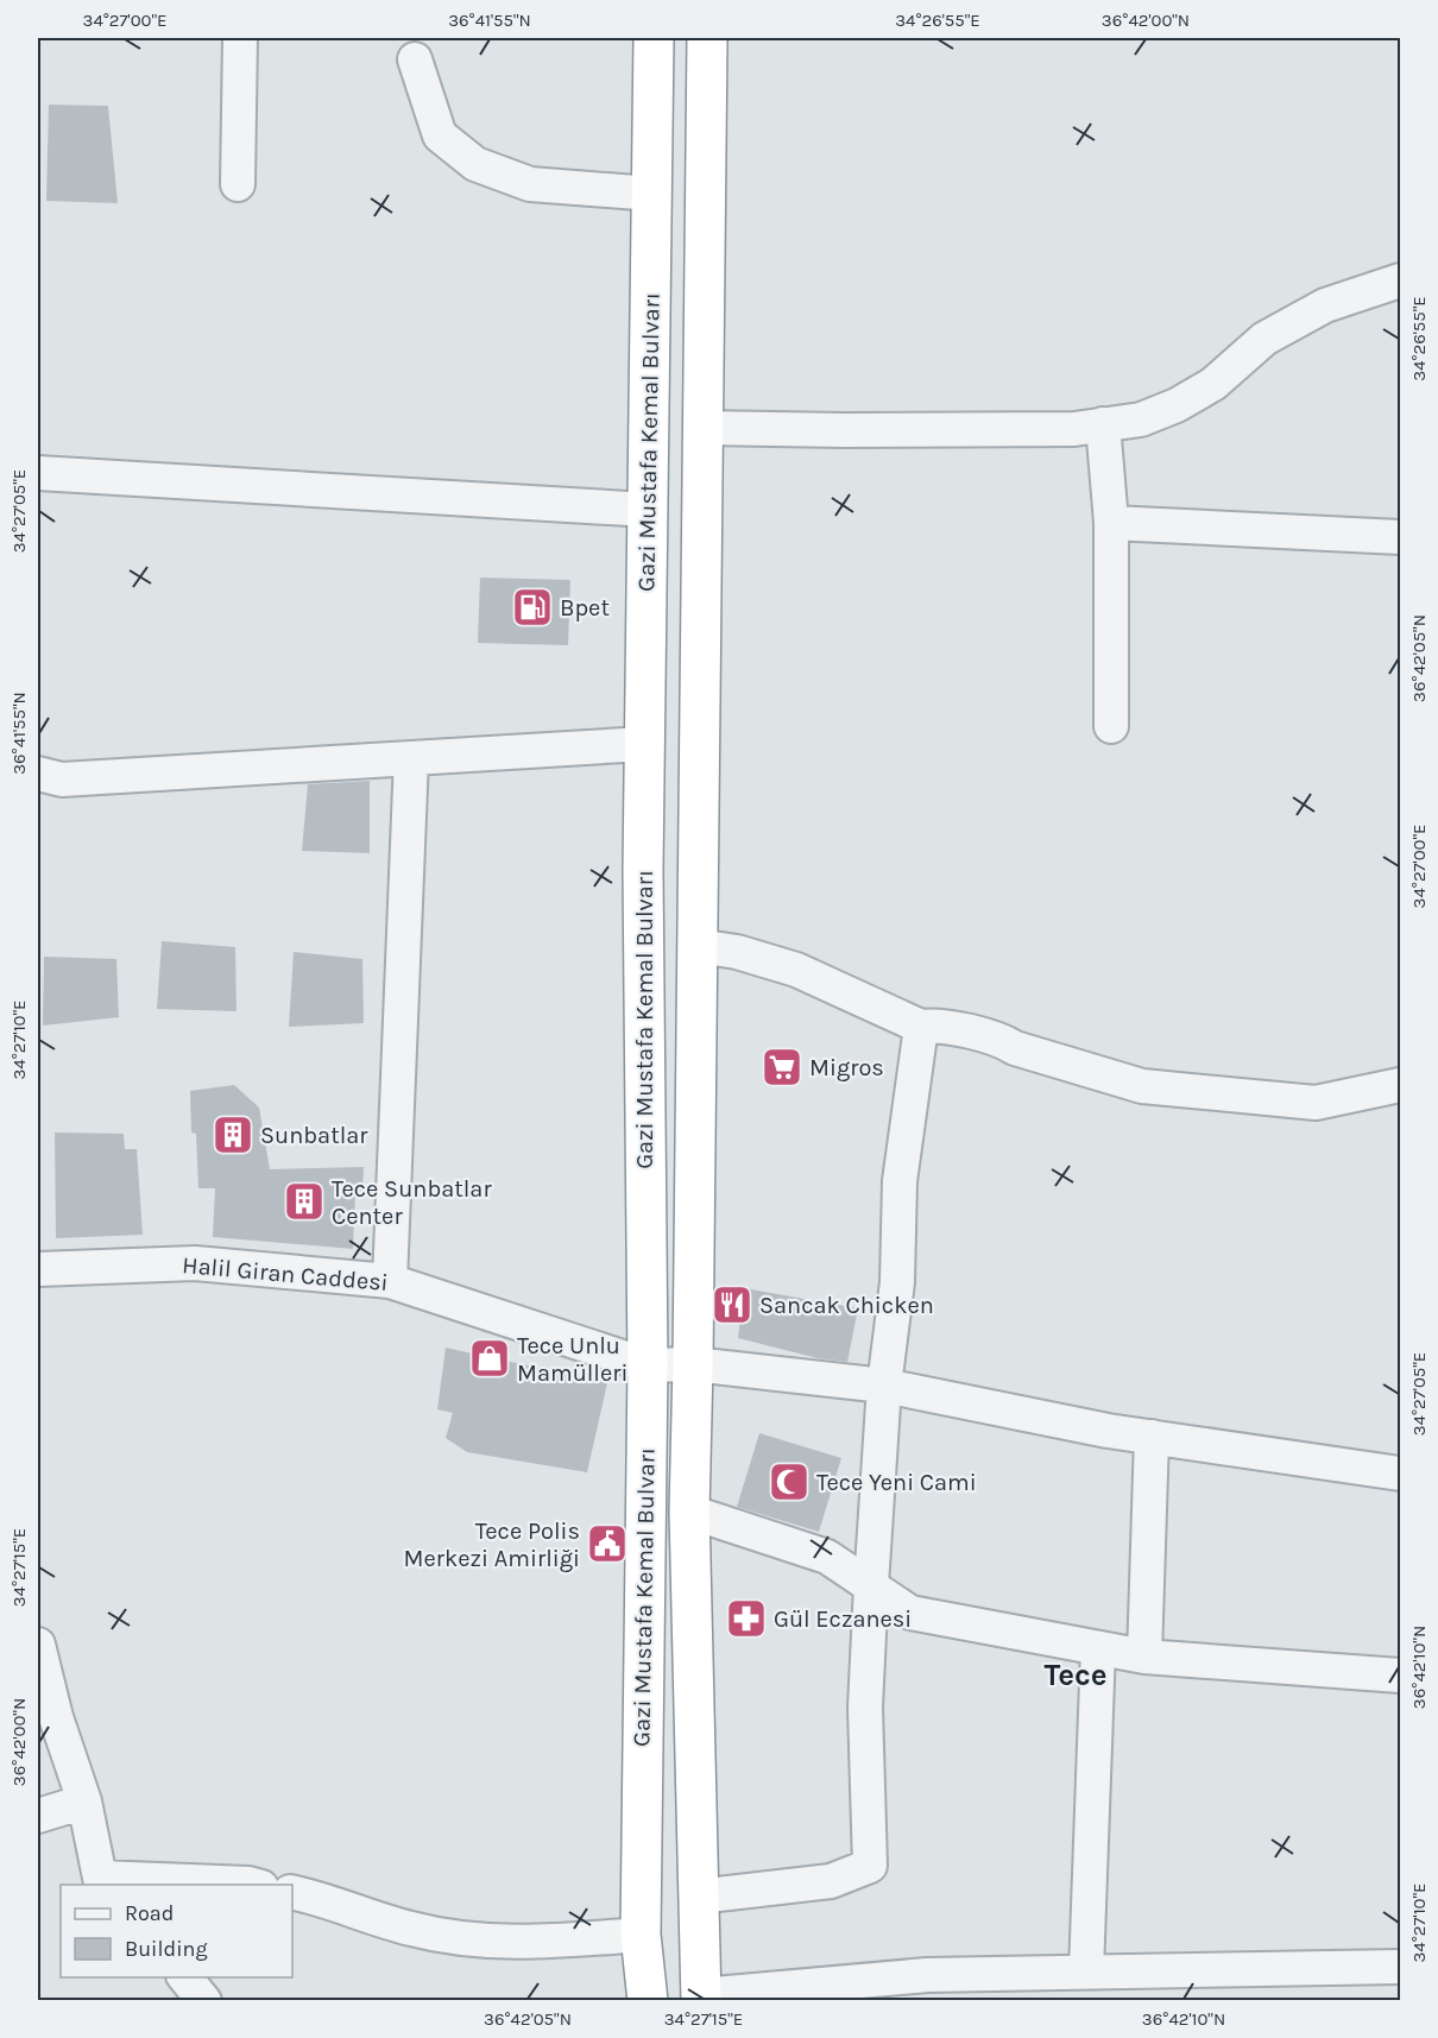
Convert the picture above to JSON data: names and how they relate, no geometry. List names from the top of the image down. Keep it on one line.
{"streets":{"highway":["Gazi Mustafa Kemal Bulvarı"],"street":["Halil Giran Caddesi"]},"crossings":[["Gazi Mustafa Kemal Bulvarı","Halil Giran Caddesi"]],"districts":["Tece"],"places":{"fuel station":["Bpet"],"supermarket":["Migros"],"building":["Sunbatlar","Tece Sunbatlar Center"],"restaurant":["Sancak Chicken"],"shop":["Tece Unlu Mamülleri"],"mosque":["Tece Yeni Cami"],"public building":["Tece Polis Merkezi Amirliği"],"pharmacy":["Gül Eczanesi"]},"legend":["Road","Building"],"coordinates":["34°27'00\"E","36°41'55\"N","34°26'55\"E","36°42'00\"N","34°27'05\"E","36°42'05\"N","34°27'10\"E","34°27'15\"E","36°42'10\"N"]}
